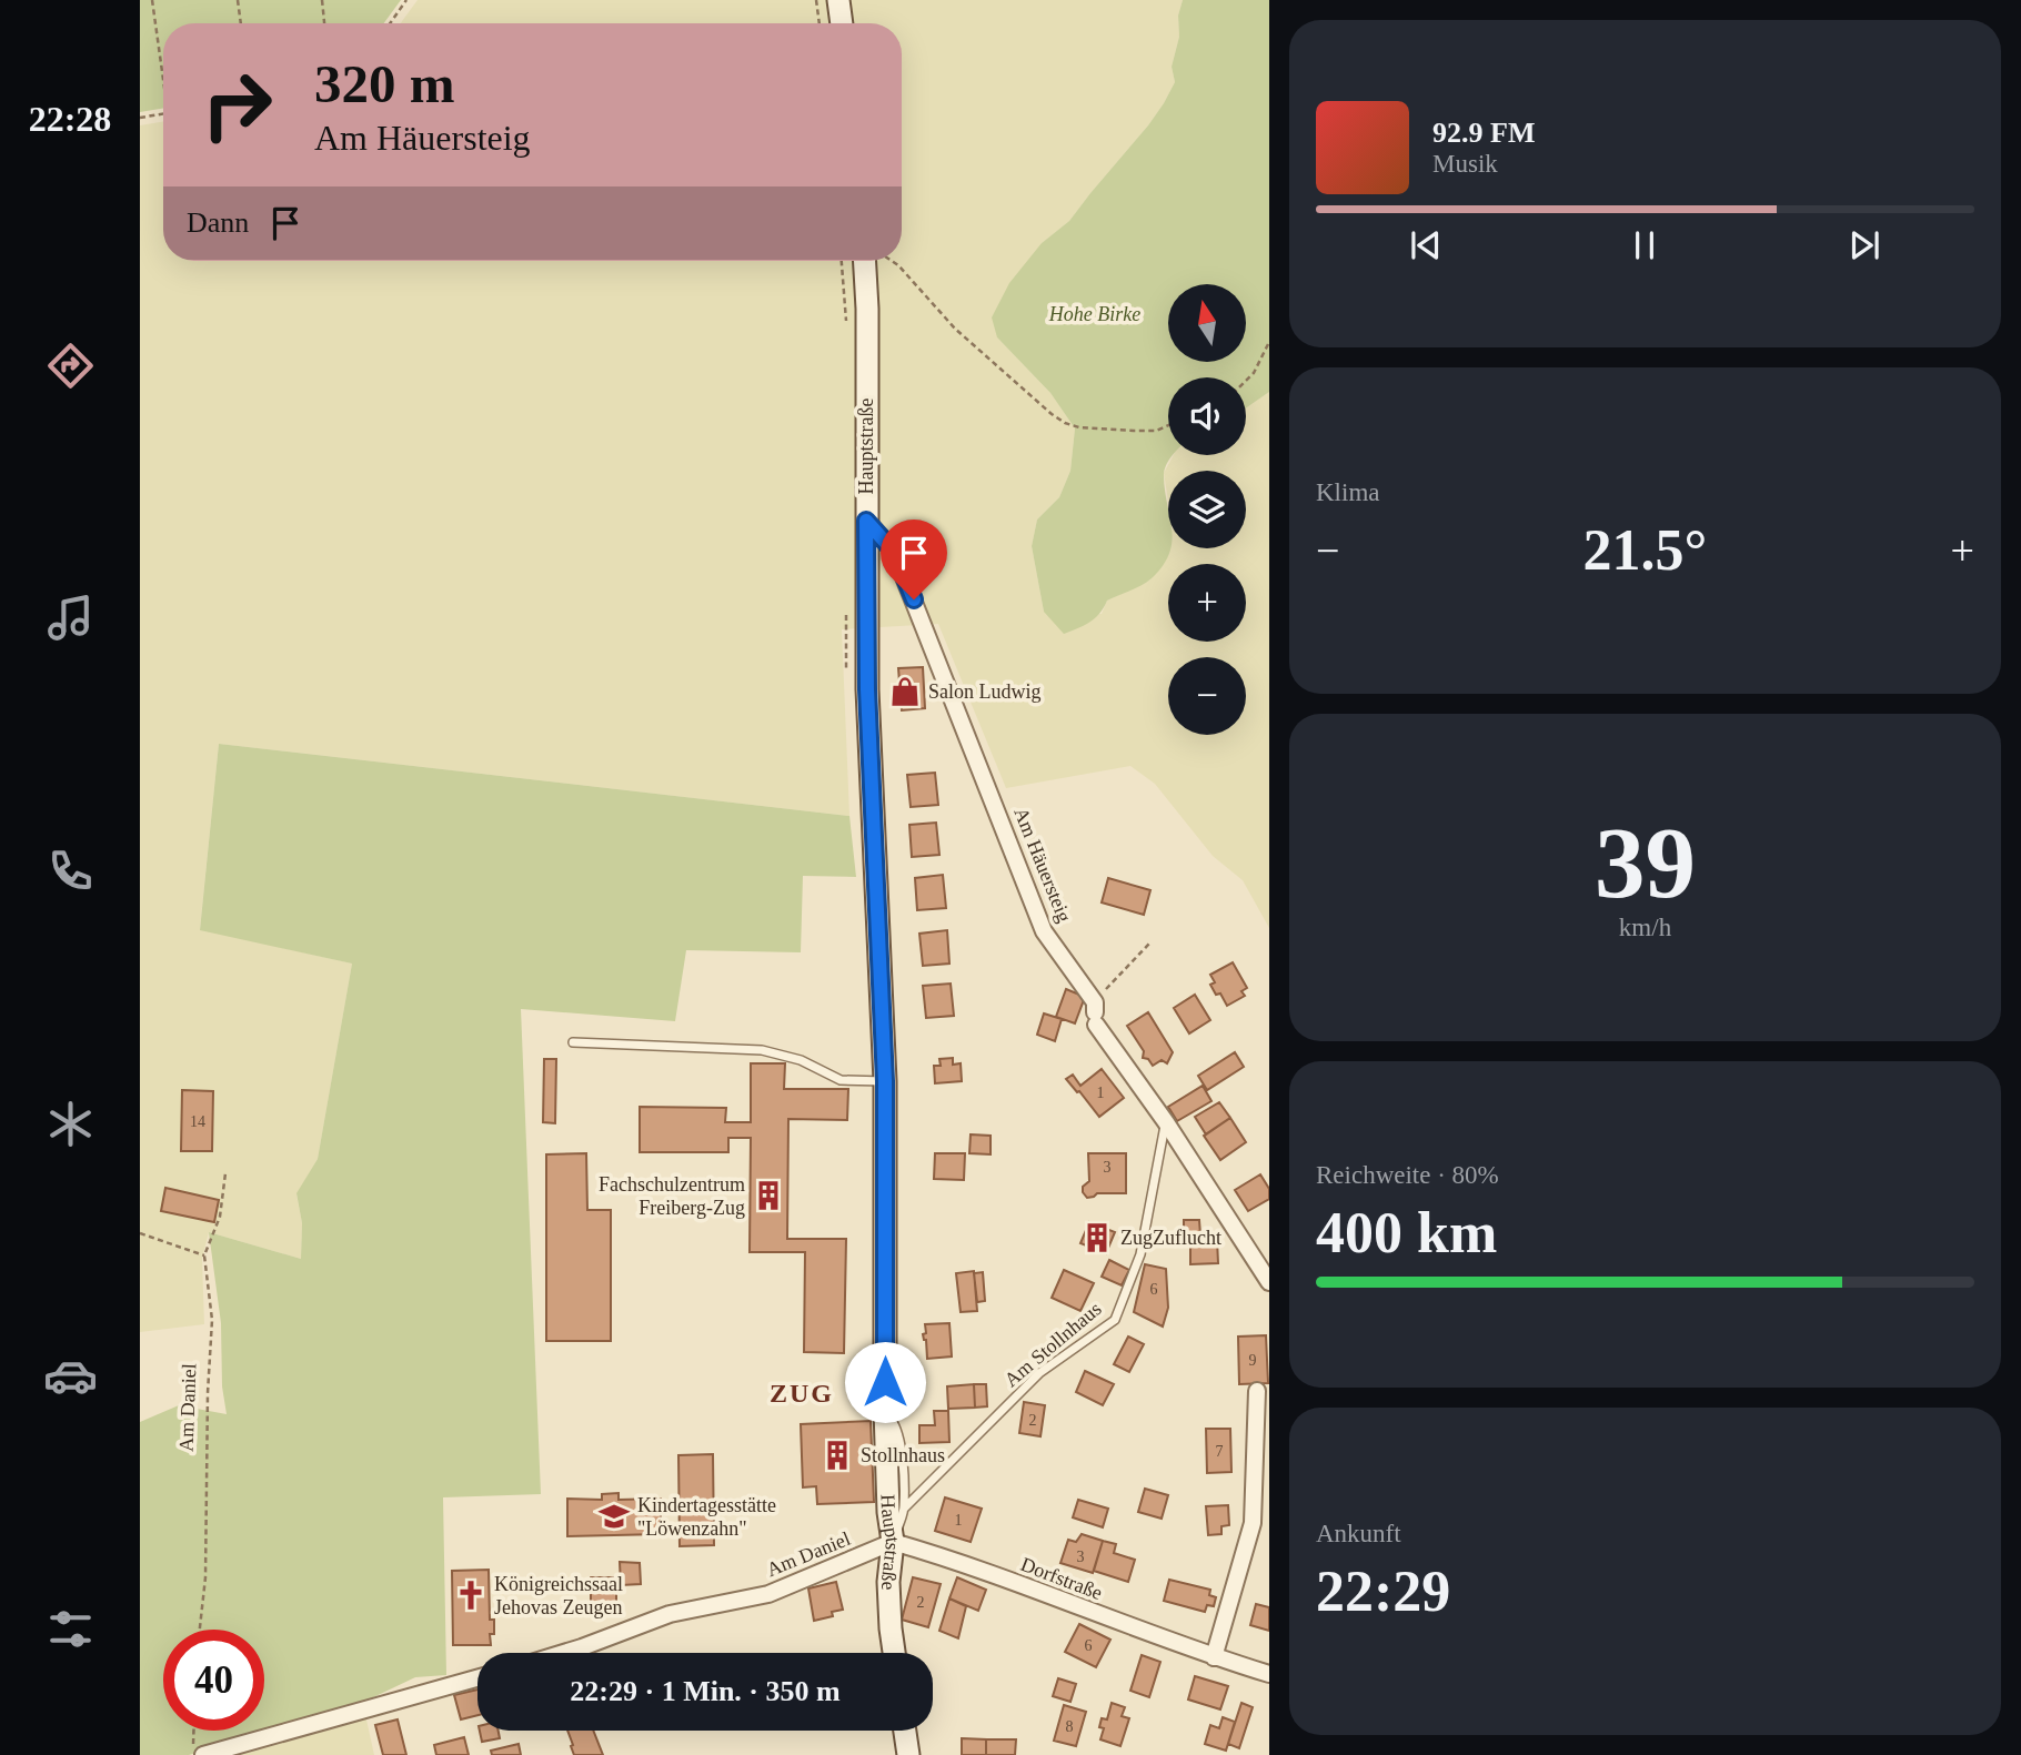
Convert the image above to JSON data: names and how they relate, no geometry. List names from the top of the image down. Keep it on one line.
{"streets":{"street":["Hauptstraße","Am Häuersteig","Am Daniel","Dorfstraße"],"lane":["Am Stollnhaus"]},"crossings":[["Hauptstraße","Am Häuersteig"],["Hauptstraße","Am Daniel"],["Hauptstraße","Dorfstraße"],["Am Häuersteig","Am Stollnhaus"],["Am Daniel","Dorfstraße"]],"districts":["ZUG"],"parks":["Hohe Birke"],"places":{"shop":["Salon Ludwig"],"building":["Fachschulzentrum Freiberg-Zug","ZugZuflucht","Stollnhaus"],"school or university":["Kindertagesstätte \"Löwenzahn\""],"church":["Königreichssaal Jehovas Zeugen"]},"house_numbers":["1","14","3","6","9","2","7","1","3","2","6","8"],"north":"top","page":{"tabs":"22:28","turn":["320 m","Am Häuersteig"],"song":["92.9 FM","Musik"],"then":"Dann","map_buttons":["+","−"],"tile":["Klima",["39","km/h"],["Reichweite · 80%","400 km"],["Ankunft","22:29"]],"heat":["−","21.5°","+"],"limit":"40","trip":"22:29 · 1 Min. · 350 m"}}
